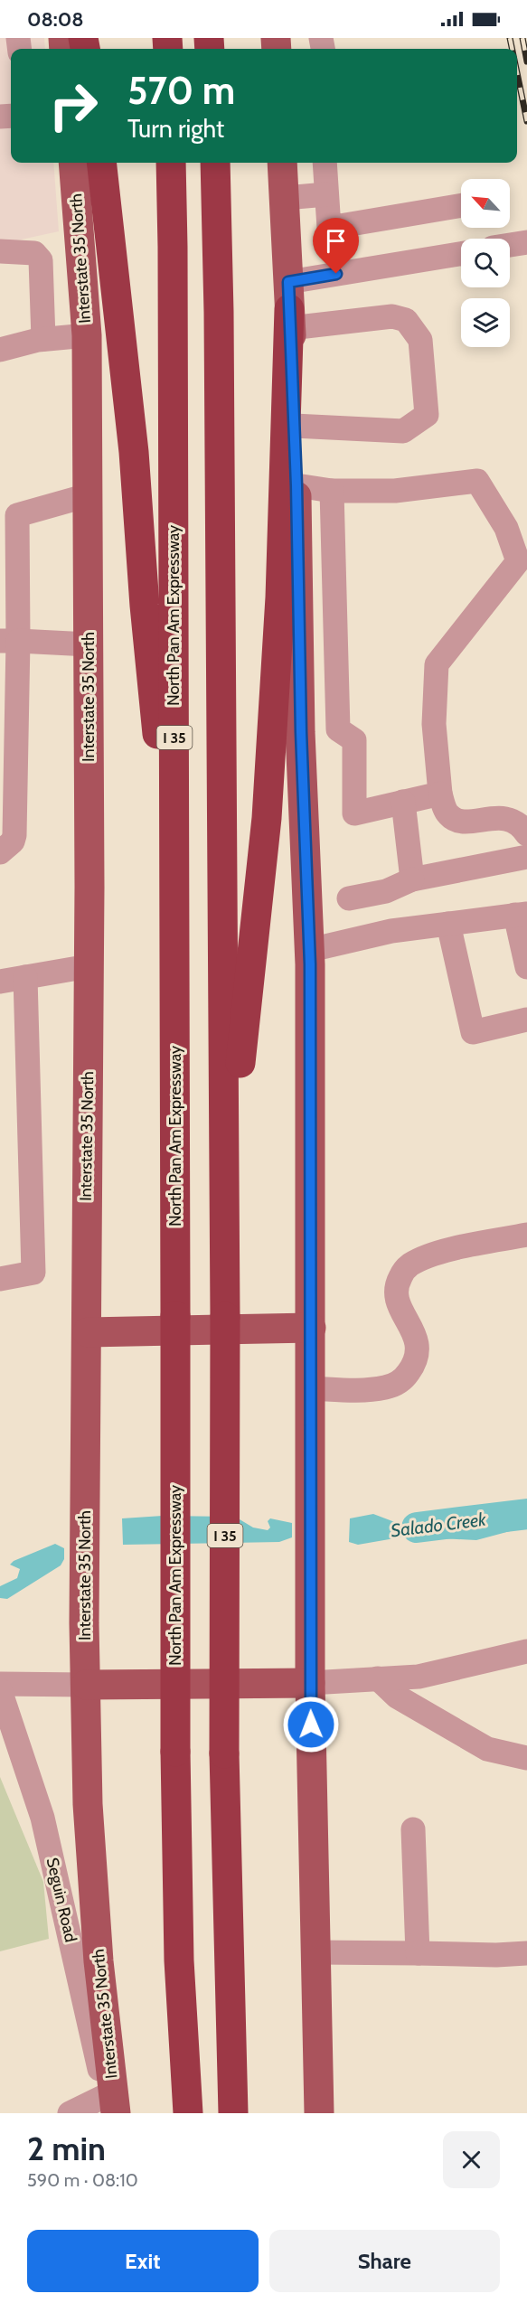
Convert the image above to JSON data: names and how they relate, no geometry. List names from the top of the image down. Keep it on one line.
{"streets":{"highway":["North Pan Am Expressway","I 35"],"main road":["Interstate 35 North"],"street":["Seguin Road"]},"crossings":[["Interstate 35 North","Seguin Road"]],"water":["Salado Creek"],"north":"top left","page":{"status":"08:08","turn":["570 m","Turn right"],"heading":["2 min","590 m · 08:10"],"buttons":["Exit","Share"]}}
